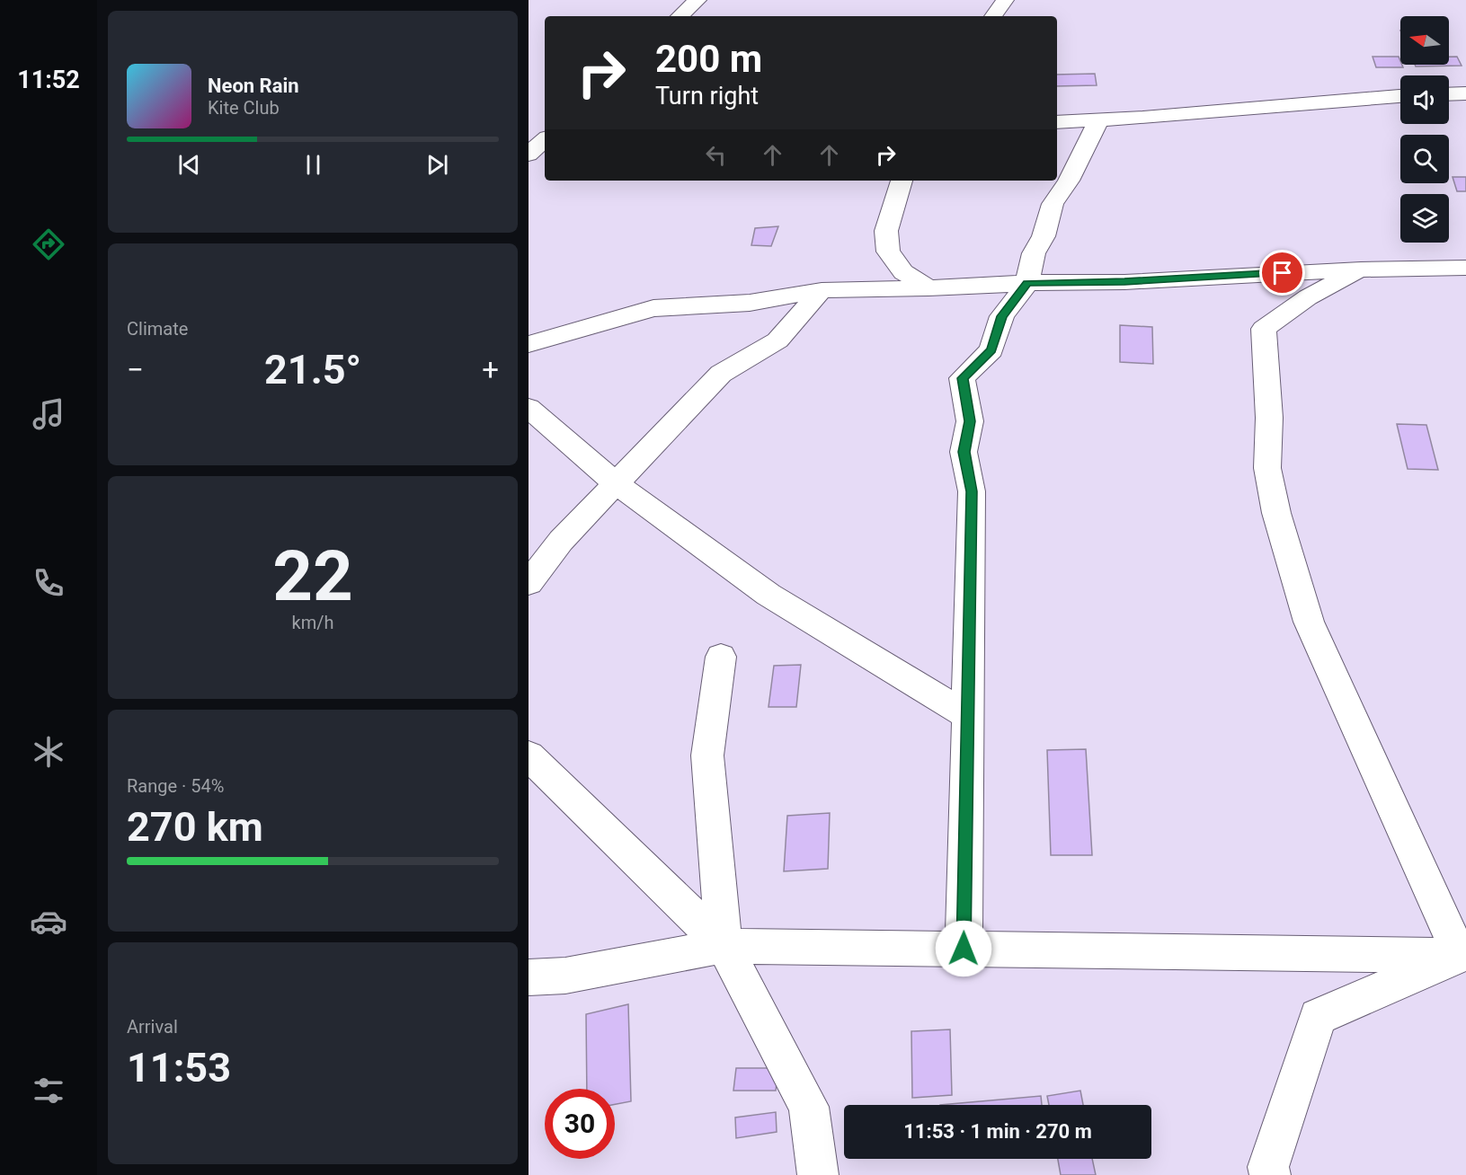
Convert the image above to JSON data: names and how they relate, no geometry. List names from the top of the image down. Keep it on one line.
{"north":"left","page":{"tabs":"11:52","turn":["200 m","Turn right"],"song":["Neon Rain","Kite Club"],"tile":["Climate",["22","km/h"],["Range · 54%","270 km"],["Arrival","11:53"]],"heat":["−","21.5°","+"],"limit":"30","trip":"11:53 · 1 min · 270 m"}}
